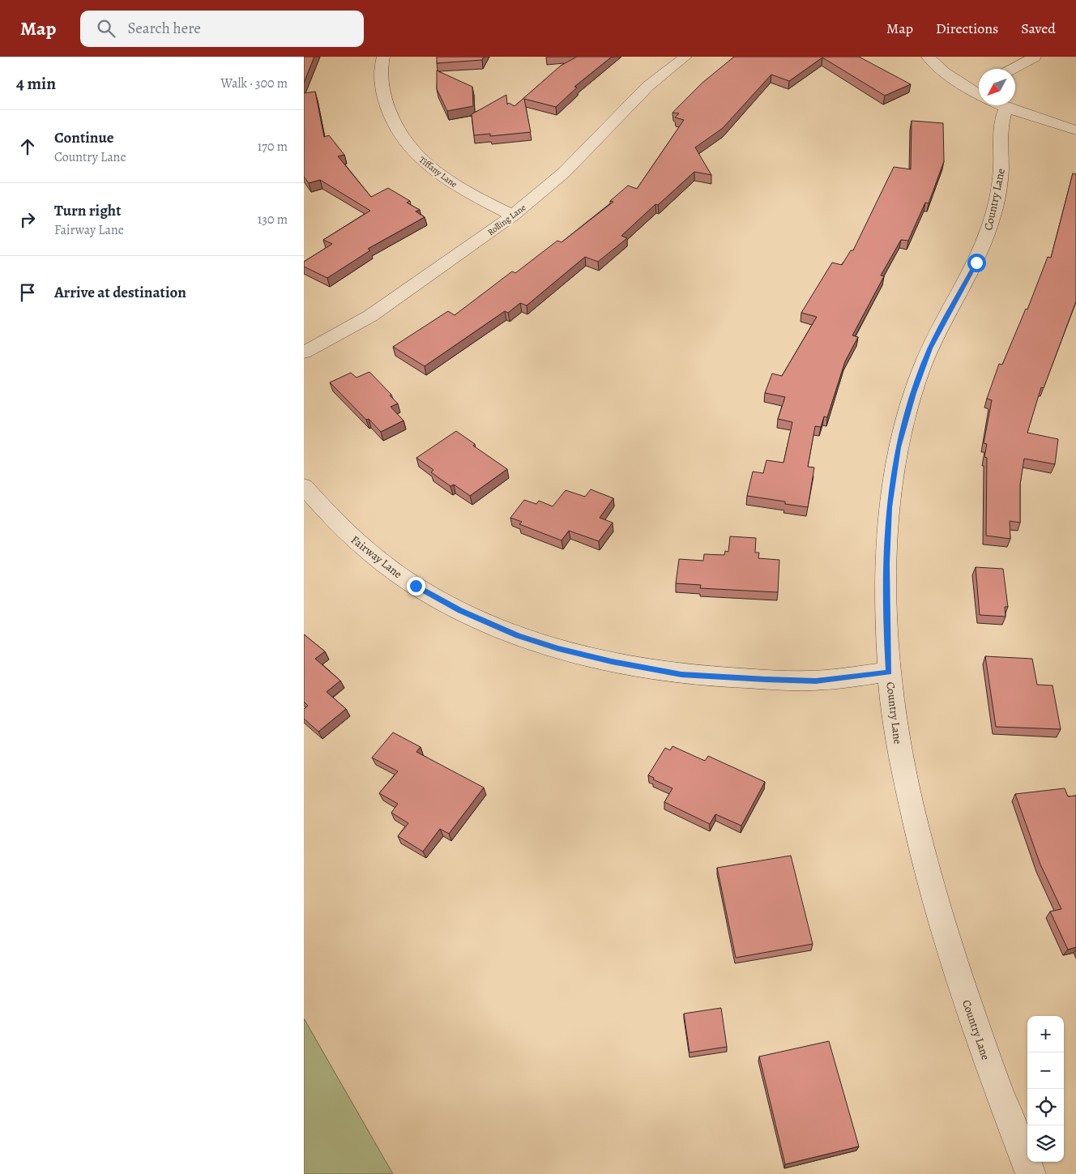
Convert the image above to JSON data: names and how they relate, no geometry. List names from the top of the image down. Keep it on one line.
{"streets":{"street":["Tiffany Lane","Country Lane","Rolling Lane","Fairway Lane"]},"crossings":[["Tiffany Lane","Rolling Lane"],["Country Lane","Fairway Lane"]],"north":"bottom left","page":{"header":"Map","search":"Search here","nav":["Map","Directions","Saved"],"heading":["4 min","Walk · 300 m"],"list":[["Continue","Country Lane","170 m"],["Turn right","Fairway Lane","130 m"],"Arrive at destination"],"map_buttons":["+","−"]}}
